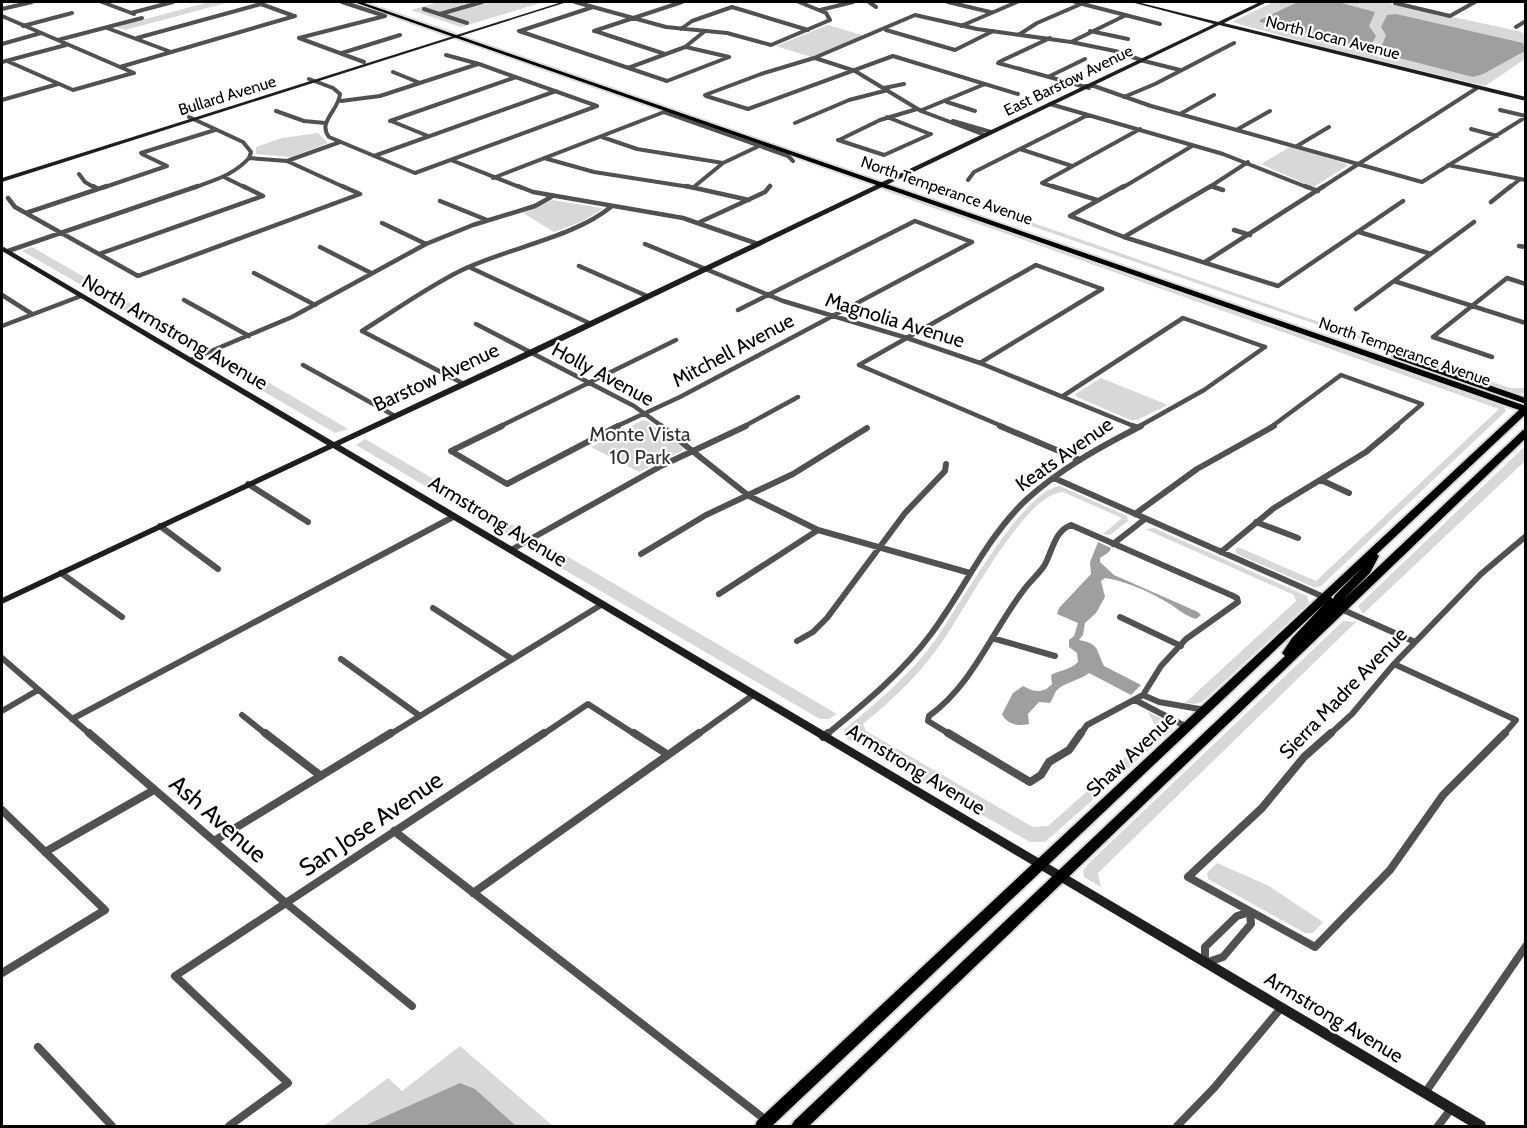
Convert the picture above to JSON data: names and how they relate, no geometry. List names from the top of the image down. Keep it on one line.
{"streets":{"main road":["North Temperance Avenue","Shaw Avenue"],"street":["North Locan Avenue","East Barstow Avenue","Bullard Avenue","Magnolia Avenue","North Armstrong Avenue","Mitchell Avenue","Holly Avenue","Barstow Avenue","Keats Avenue","Armstrong Avenue","Sierra Madre Avenue","Ash Avenue","San Jose Avenue"]},"crossings":[["North Locan Avenue","East Barstow Avenue"],["East Barstow Avenue","North Temperance Avenue"],["East Barstow Avenue","Barstow Avenue"],["Bullard Avenue","North Temperance Avenue"],["North Temperance Avenue","Barstow Avenue"],["North Temperance Avenue","Shaw Avenue"],["Magnolia Avenue","Mitchell Avenue"],["Magnolia Avenue","Barstow Avenue"],["Magnolia Avenue","Keats Avenue"],["North Armstrong Avenue","Barstow Avenue"],["North Armstrong Avenue","Armstrong Avenue"],["Mitchell Avenue","Holly Avenue"],["Holly Avenue","Barstow Avenue"],["Holly Avenue","Keats Avenue"],["Barstow Avenue","Armstrong Avenue"],["Keats Avenue","Armstrong Avenue"],["Armstrong Avenue","Shaw Avenue"],["Ash Avenue","San Jose Avenue"]],"parks":["Monte Vista 10 Park"]}
